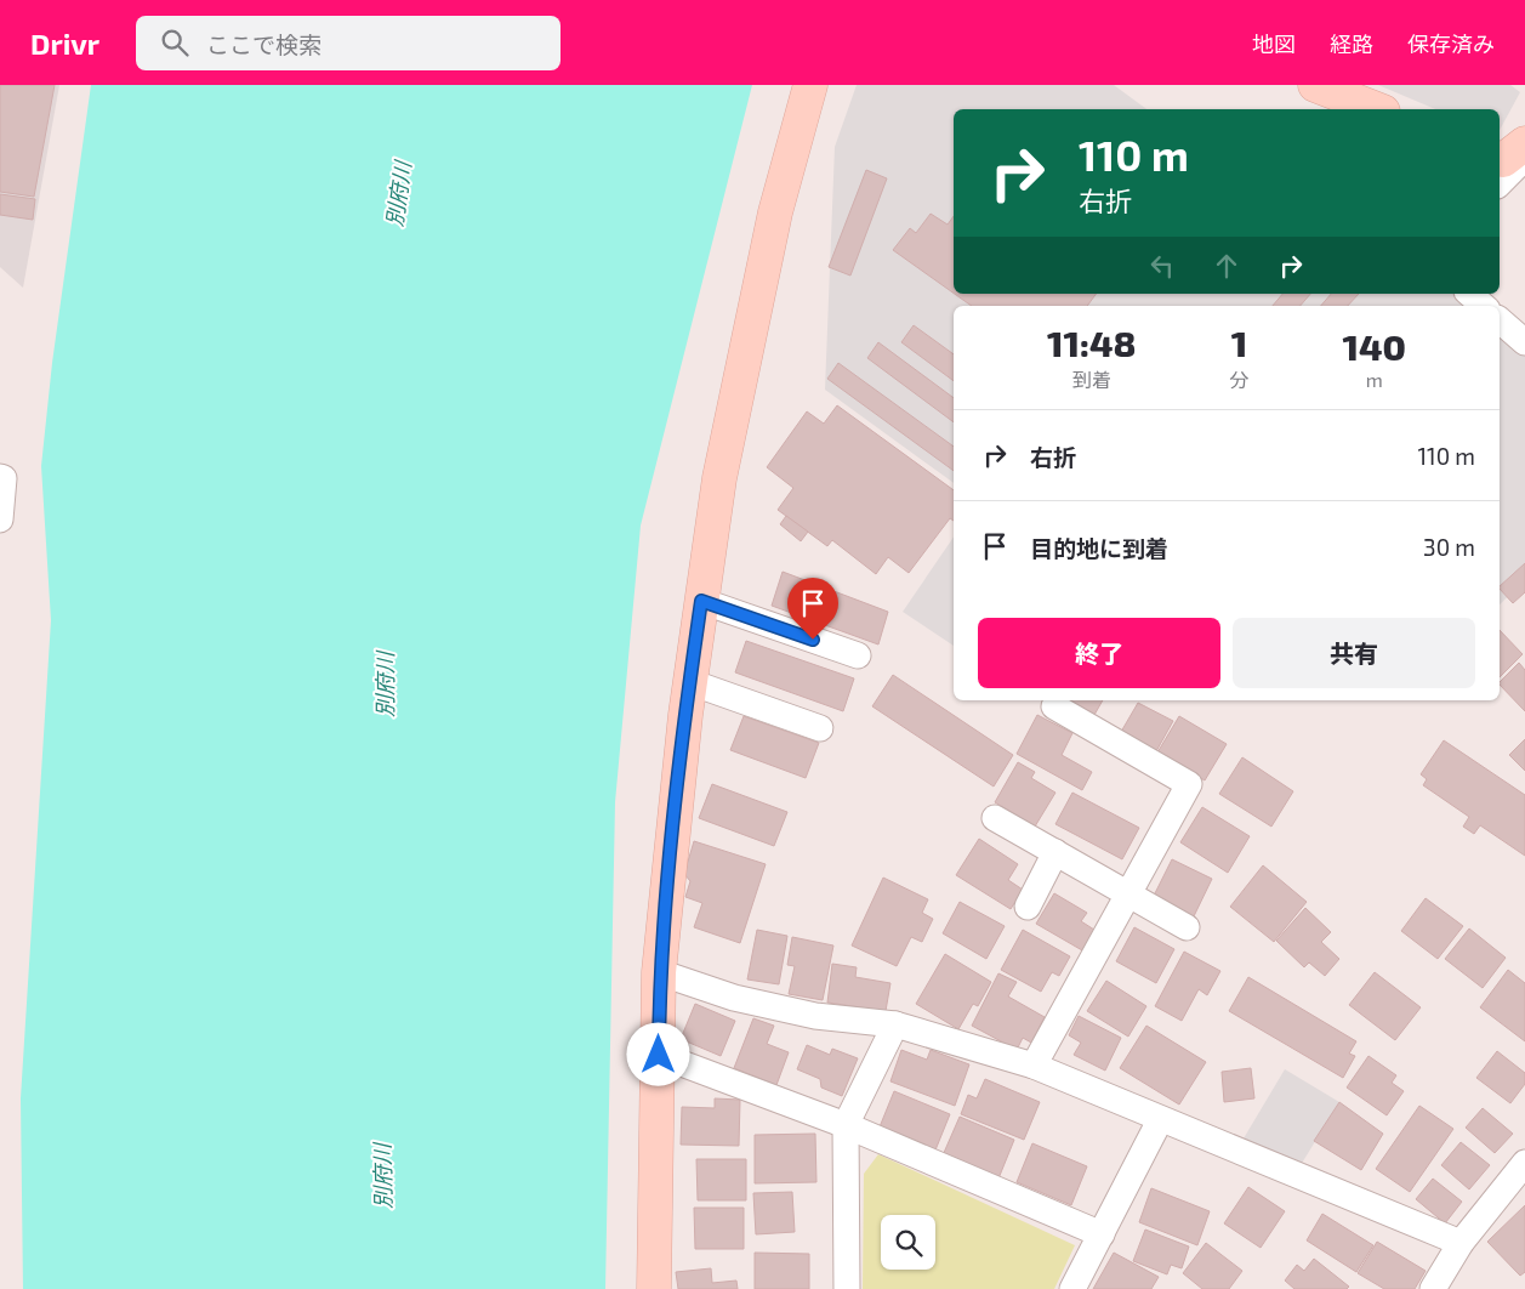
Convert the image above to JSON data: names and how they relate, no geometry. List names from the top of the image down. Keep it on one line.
{"water":["別府川"],"page":{"header":"Drivr","search":"ここで検索","nav":["地図","経路","保存済み"],"turn":["110 m","右折"],"eta":["11:48","到着","1","分","140","m"],"list":[{"name":"右折","value":"110 m"},{"name":"目的地に到着","value":"30 m"}],"buttons":["終了","共有"]}}
